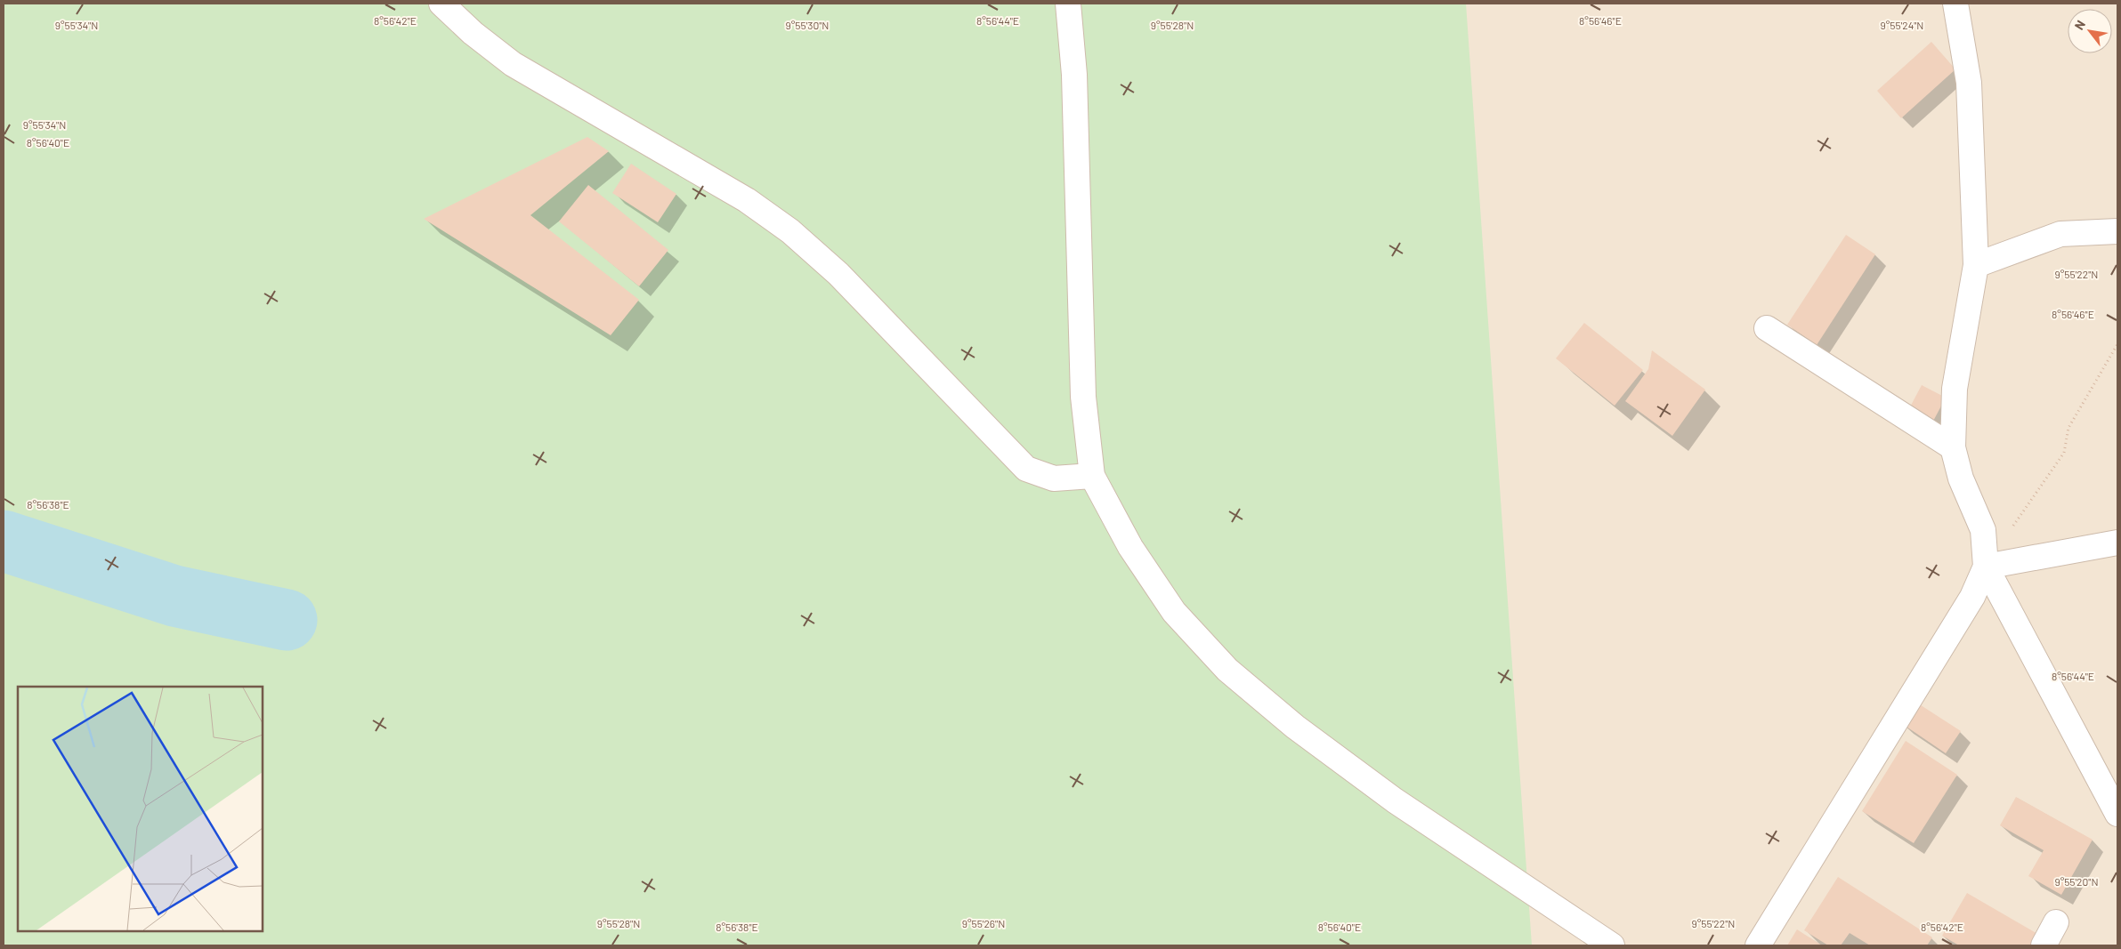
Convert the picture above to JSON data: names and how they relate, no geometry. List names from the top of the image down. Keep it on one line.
{"north":"top left","coordinates":["8°56'42\"E","8°56'44\"E","8°56'46\"E","9°55'34\"N","9°55'30\"N","9°55'28\"N","9°55'24\"N","8°56'40\"E","9°55'22\"N","8°56'38\"E","9°55'20\"N","9°55'26\"N"]}
